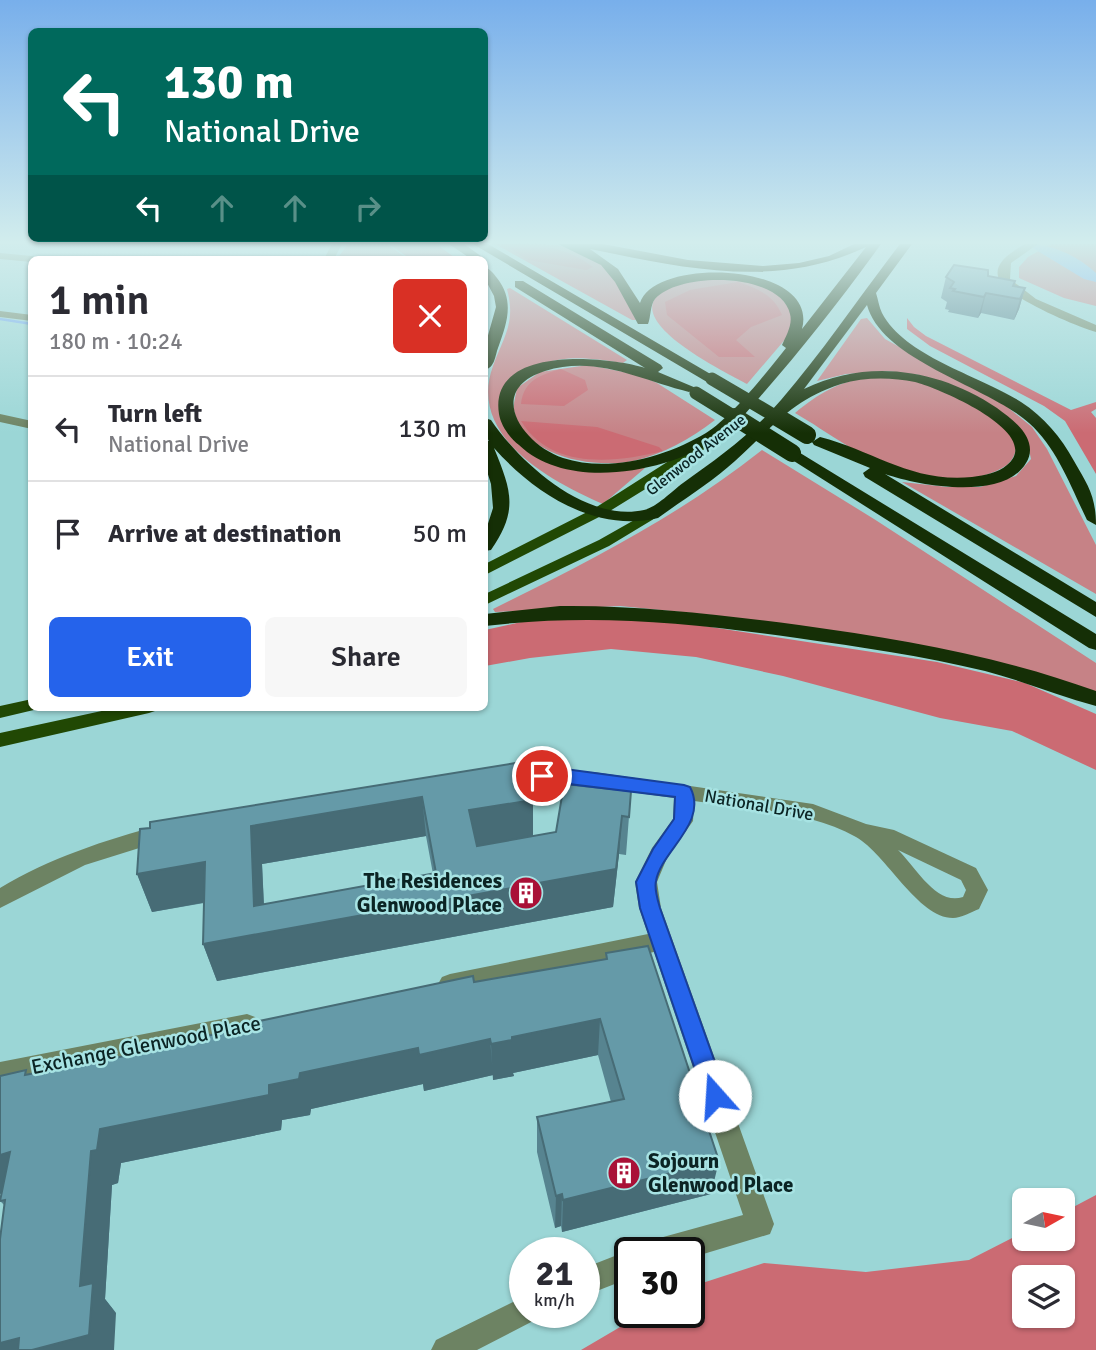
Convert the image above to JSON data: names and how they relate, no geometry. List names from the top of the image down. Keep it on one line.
{"streets":{"highway":["Glenwood Avenue"],"street":["National Drive","Exchange Glenwood Place"]},"places":{"building":["The Residences Glenwood Place","Sojourn Glenwood Place"]},"north":"right","page":{"turn":["130 m","National Drive"],"heading":["1 min","180 m · 10:24"],"list":[{"name":"Turn left","note":"National Drive","value":"130 m"},{"name":"Arrive at destination","value":"50 m"}],"buttons":["Exit","Share"],"speed":"21 km/h","limit":"30"}}
